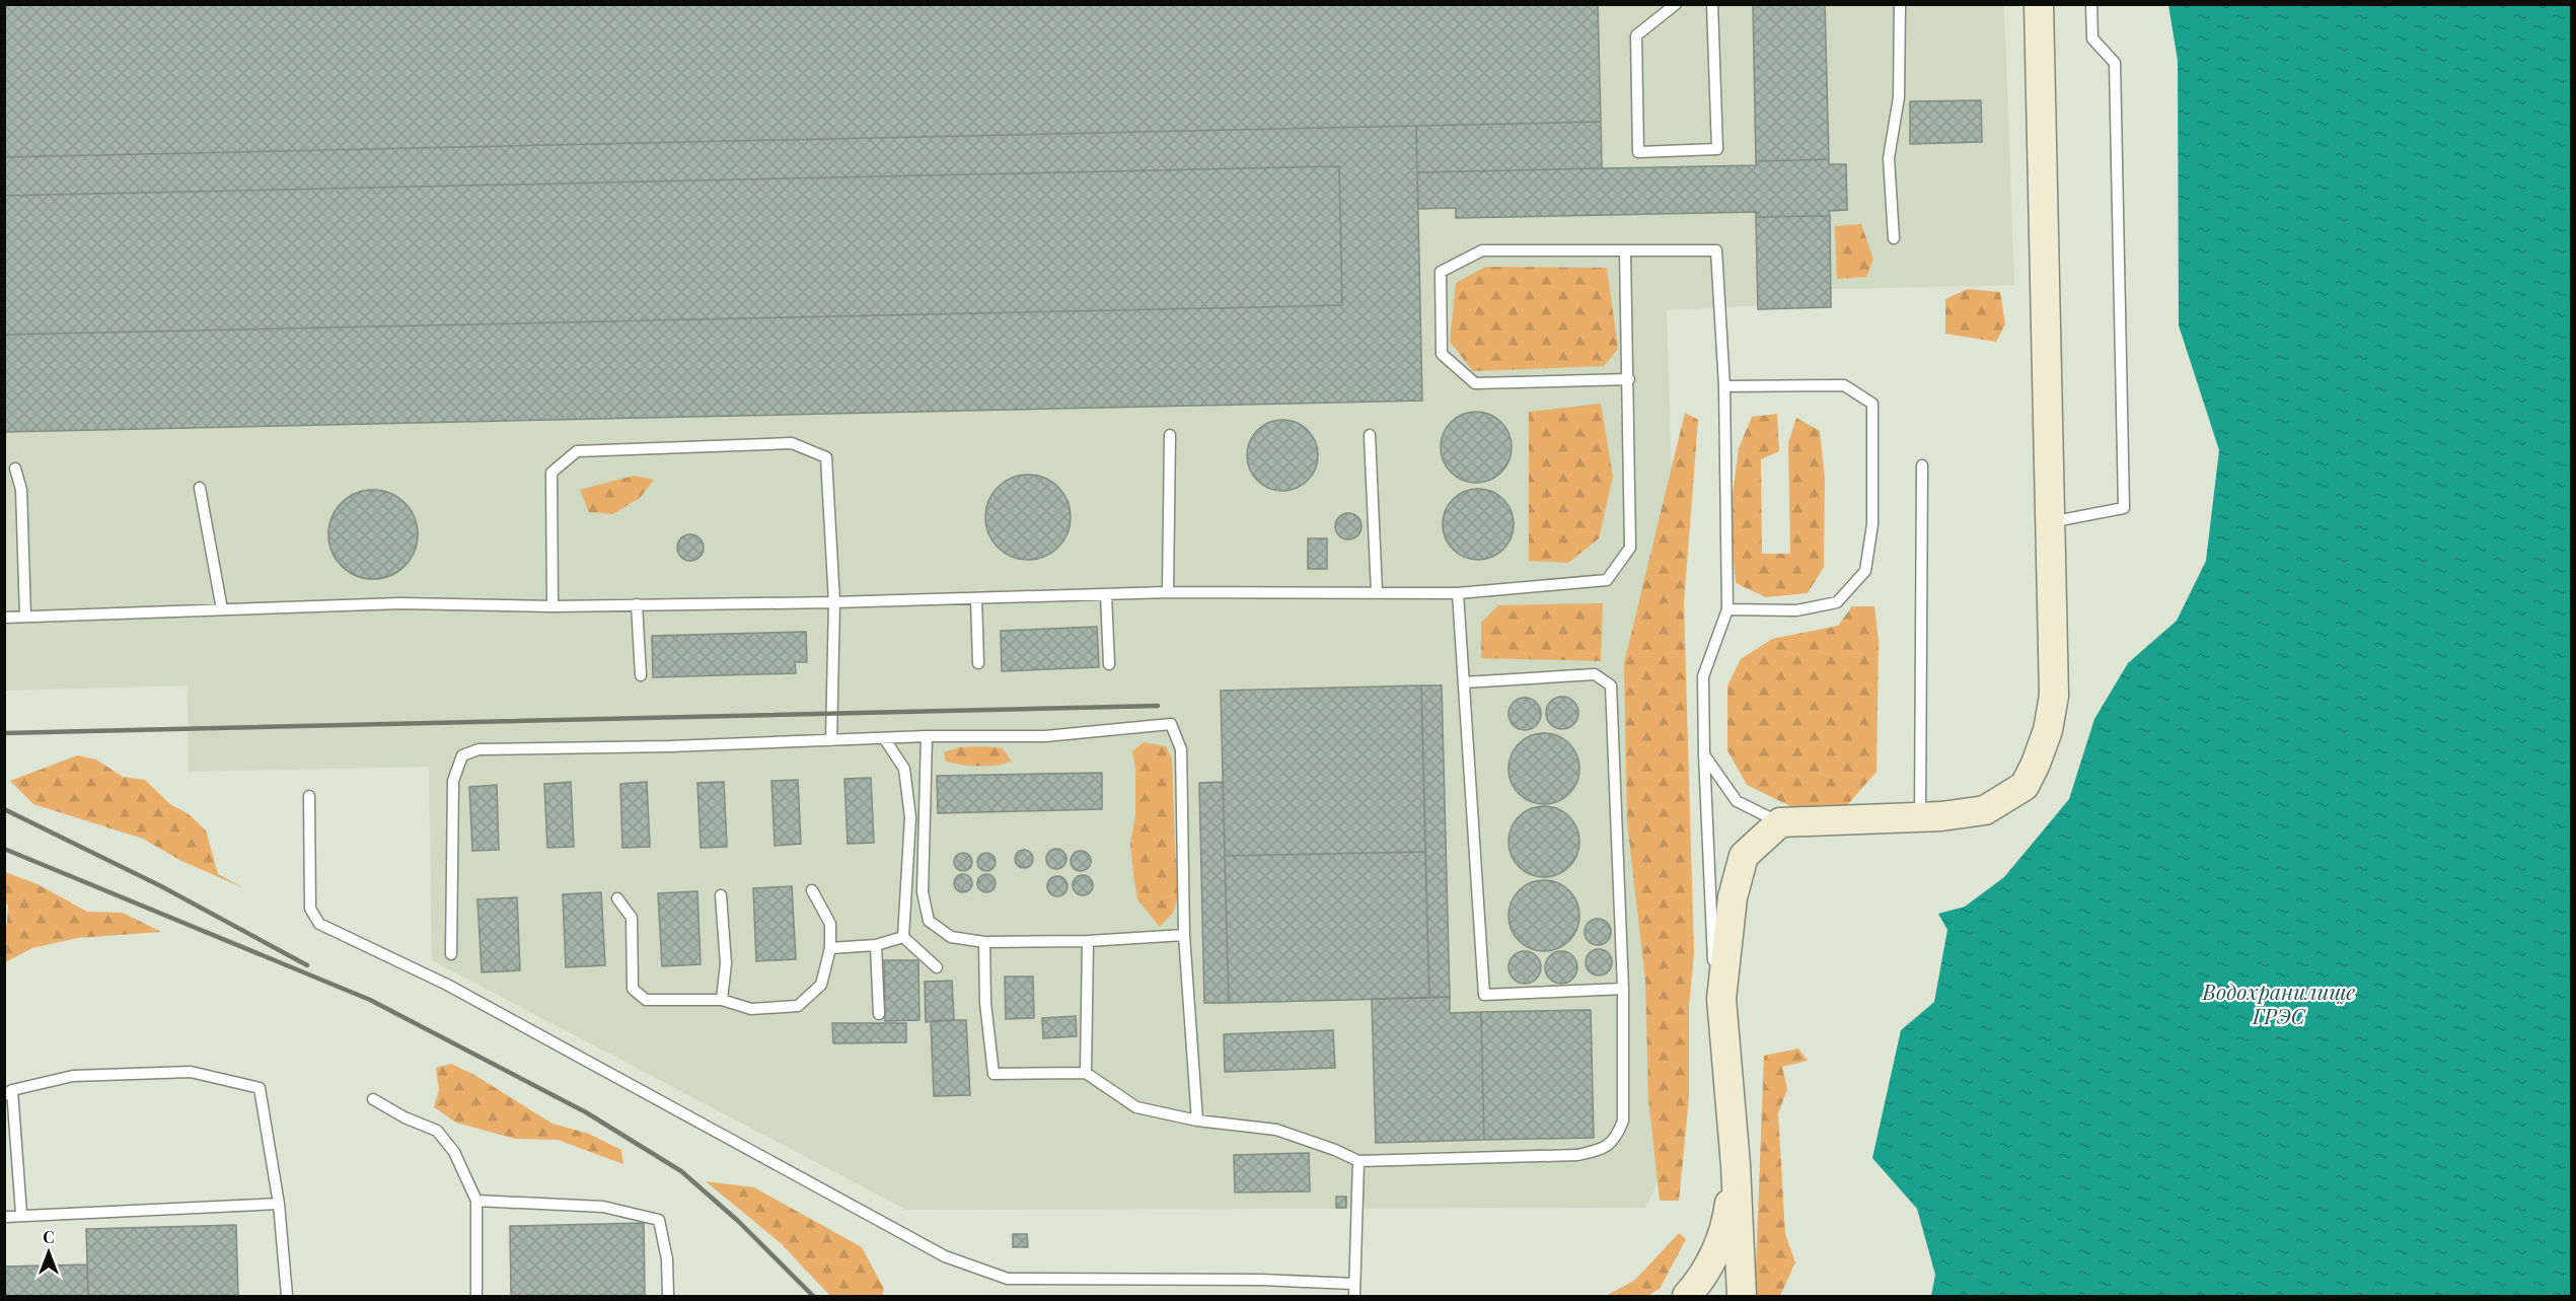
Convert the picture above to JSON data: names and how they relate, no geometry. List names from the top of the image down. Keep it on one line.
{"water":["Водохранилище ГРЭС"],"north":"top"}
